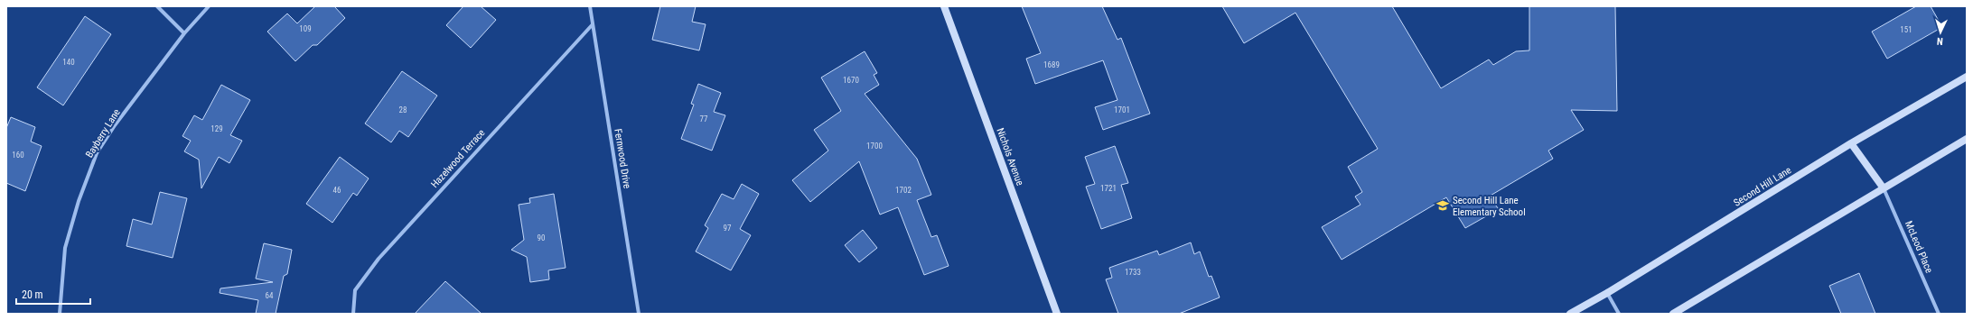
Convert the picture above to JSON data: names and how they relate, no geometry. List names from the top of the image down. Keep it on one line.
{"streets":{"street":["Bayberry Lane","Nichols Avenue","Hazelwood Terrace","Fernwood Drive","Second Hill Lane","McLeod Place"]},"crossings":[["Hazelwood Terrace","Fernwood Drive"]],"places":{"school or university":["Second Hill Lane Elementary School"]},"house_numbers":["109","151","140","1689","1670","28","1701","77","129","1700","160","1721","46","1702","97","90","1733","64"],"scale_bar":"20 m","north":"bottom"}
